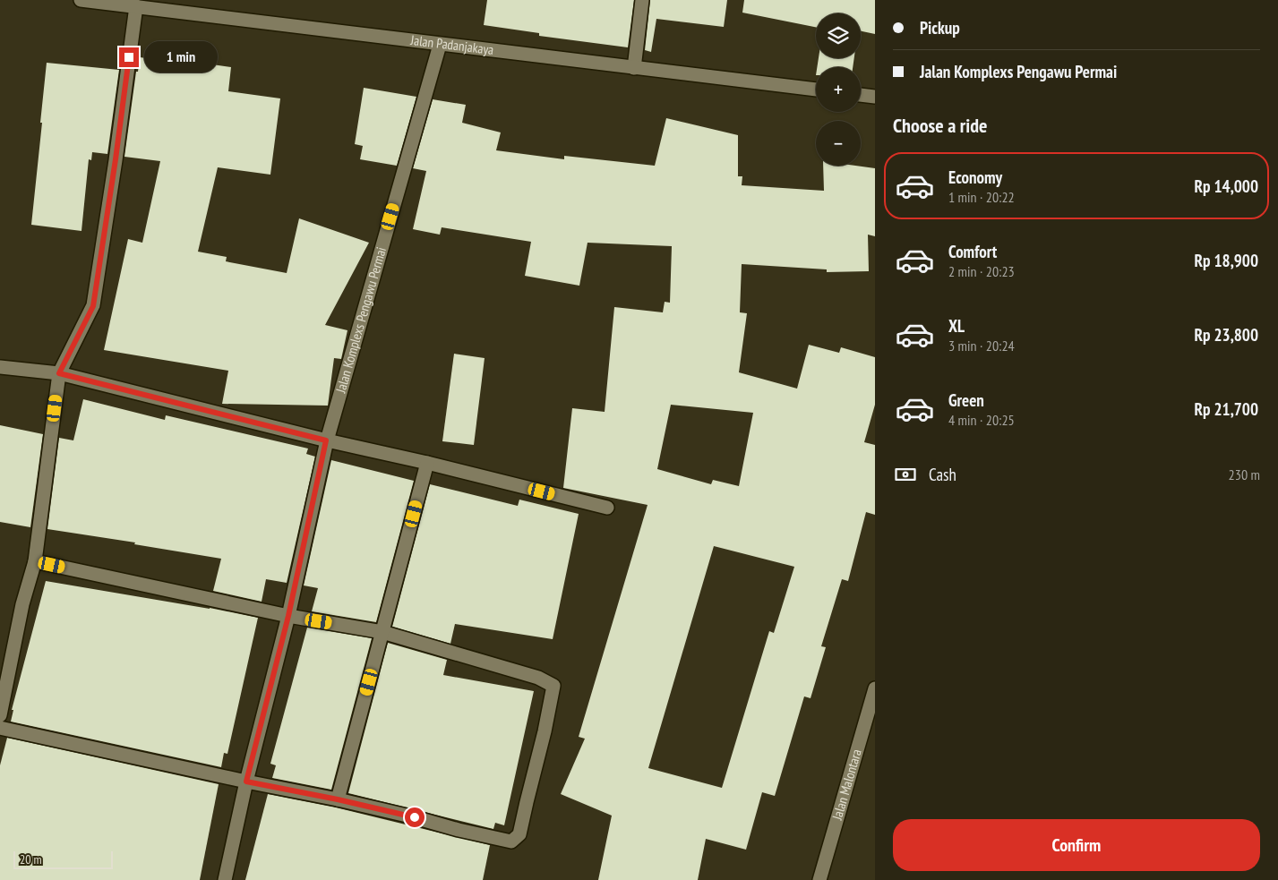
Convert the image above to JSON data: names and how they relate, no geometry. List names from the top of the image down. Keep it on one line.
{"streets":{"street":["Jalan Padanjakaya","Jalan Komplexs Pengawu Permai","Jalan Malontara"]},"crossings":[["Jalan Padanjakaya","Jalan Komplexs Pengawu Permai"]],"scale_bar":"20 m","page":{"banner":["Pickup","Jalan Komplexs Pengawu Permai"],"map_buttons":["+","−"],"bubble":"1 min","heading":"Choose a ride","list":[{"name":"Economy","note":"1 min · 20:22","value":"Rp 14,000"},{"name":"Comfort","note":"2 min · 20:23","value":"Rp 18,900"},{"name":"XL","note":"3 min · 20:24","value":"Rp 23,800"},{"name":"Green","note":"4 min · 20:25","value":"Rp 21,700"}],"pay":["Cash","230 m"],"buttons":"Confirm","scale":"20 m"}}
